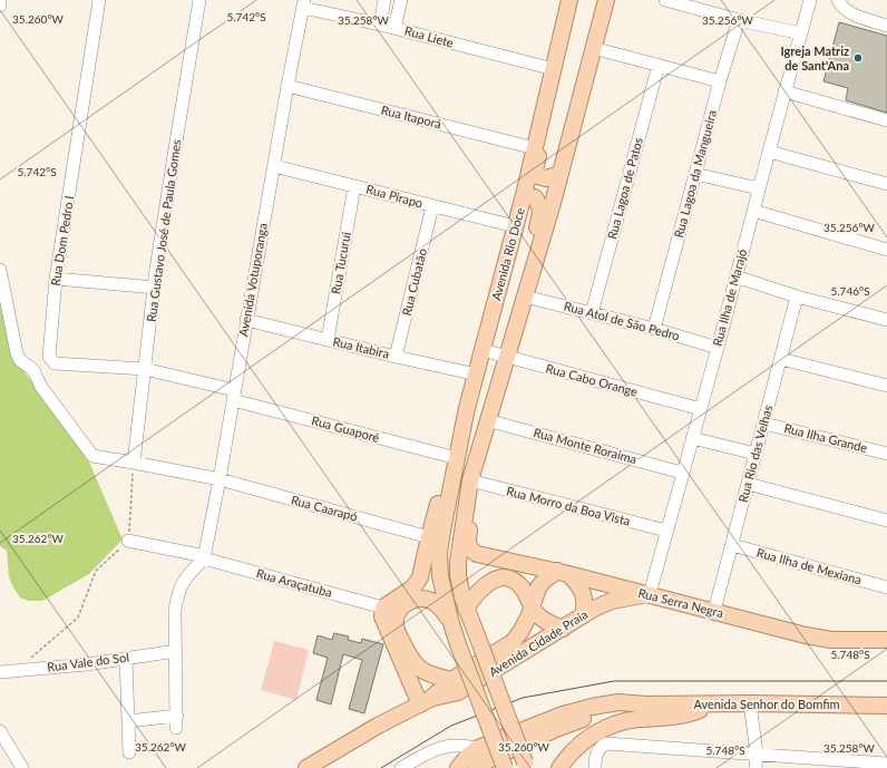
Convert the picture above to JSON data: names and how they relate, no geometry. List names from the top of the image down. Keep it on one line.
{"streets":{"main road":["Avenida Rio Doce","Rua Serra Negra","Avenida Cidade Praia","Avenida Senhor do Bomfim"],"street":["Rua Liete","Rua Itaporá","Rua Lagoa da Mangueira","Rua Lagoa de Patos","Rua Pirapo","Rua Gustavo José de Paula Gomes","Rua Dom Pedro I","Rua Tucurui","Avenida Votuporanga","Rua Cubatão","Rua Ilha de Marajó","Rua Atol de São Pedro","Rua Itabira","Rua Cabo Orange","Rua Guaporé","Rua Ilha Grande","Rua Monte Roraima","Rua Rio das Velhas","Rua Morro da Boa Vista","Rua Caarapó","Rua Ilha de Mexiana","Rua Araçatuba","Rua Vale do Sol"]},"crossings":[["Rua Liete","Avenida Rio Doce"],["Rua Liete","Avenida Votuporanga"],["Rua Itaporá","Avenida Rio Doce"],["Rua Itaporá","Avenida Votuporanga"],["Rua Lagoa da Mangueira","Rua Atol de São Pedro"],["Rua Lagoa de Patos","Rua Atol de São Pedro"],["Rua Pirapo","Avenida Rio Doce"],["Rua Pirapo","Rua Tucurui"],["Rua Pirapo","Avenida Votuporanga"],["Rua Pirapo","Rua Cubatão"],["Rua Gustavo José de Paula Gomes","Rua Dom Pedro I"],["Rua Gustavo José de Paula Gomes","Rua Guaporé"],["Rua Gustavo José de Paula Gomes","Rua Caarapó"],["Rua Dom Pedro I","Rua Guaporé"],["Avenida Rio Doce","Rua Itabira"],["Avenida Rio Doce","Rua Cabo Orange"],["Avenida Rio Doce","Rua Guaporé"],["Rua Tucurui","Rua Itabira"],["Avenida Votuporanga","Rua Itabira"],["Avenida Votuporanga","Rua Guaporé"],["Avenida Votuporanga","Rua Caarapó"],["Avenida Votuporanga","Rua Araçatuba"],["Rua Cubatão","Rua Itabira"],["Rua Ilha de Marajó","Rua Atol de São Pedro"],["Rua Ilha de Marajó","Rua Cabo Orange"],["Rua Ilha de Marajó","Rua Monte Roraima"],["Rua Ilha de Marajó","Rua Morro da Boa Vista"],["Rua Ilha de Marajó","Rua Serra Negra"],["Rua Ilha de Marajó","Avenida Cidade Praia"],["Rua Ilha Grande","Rua Rio das Velhas"],["Rua Rio das Velhas","Rua Ilha de Mexiana"],["Rua Rio das Velhas","Rua Serra Negra"],["Rua Morro da Boa Vista","Rua Serra Negra"],["Rua Serra Negra","Avenida Cidade Praia"]],"places":["Igreja Matriz de Sant'Ana"],"coordinates":["5.742°S","35.260°W","35.258°W","35.256°W","5.746°S","35.262°W","5.748°S"]}
